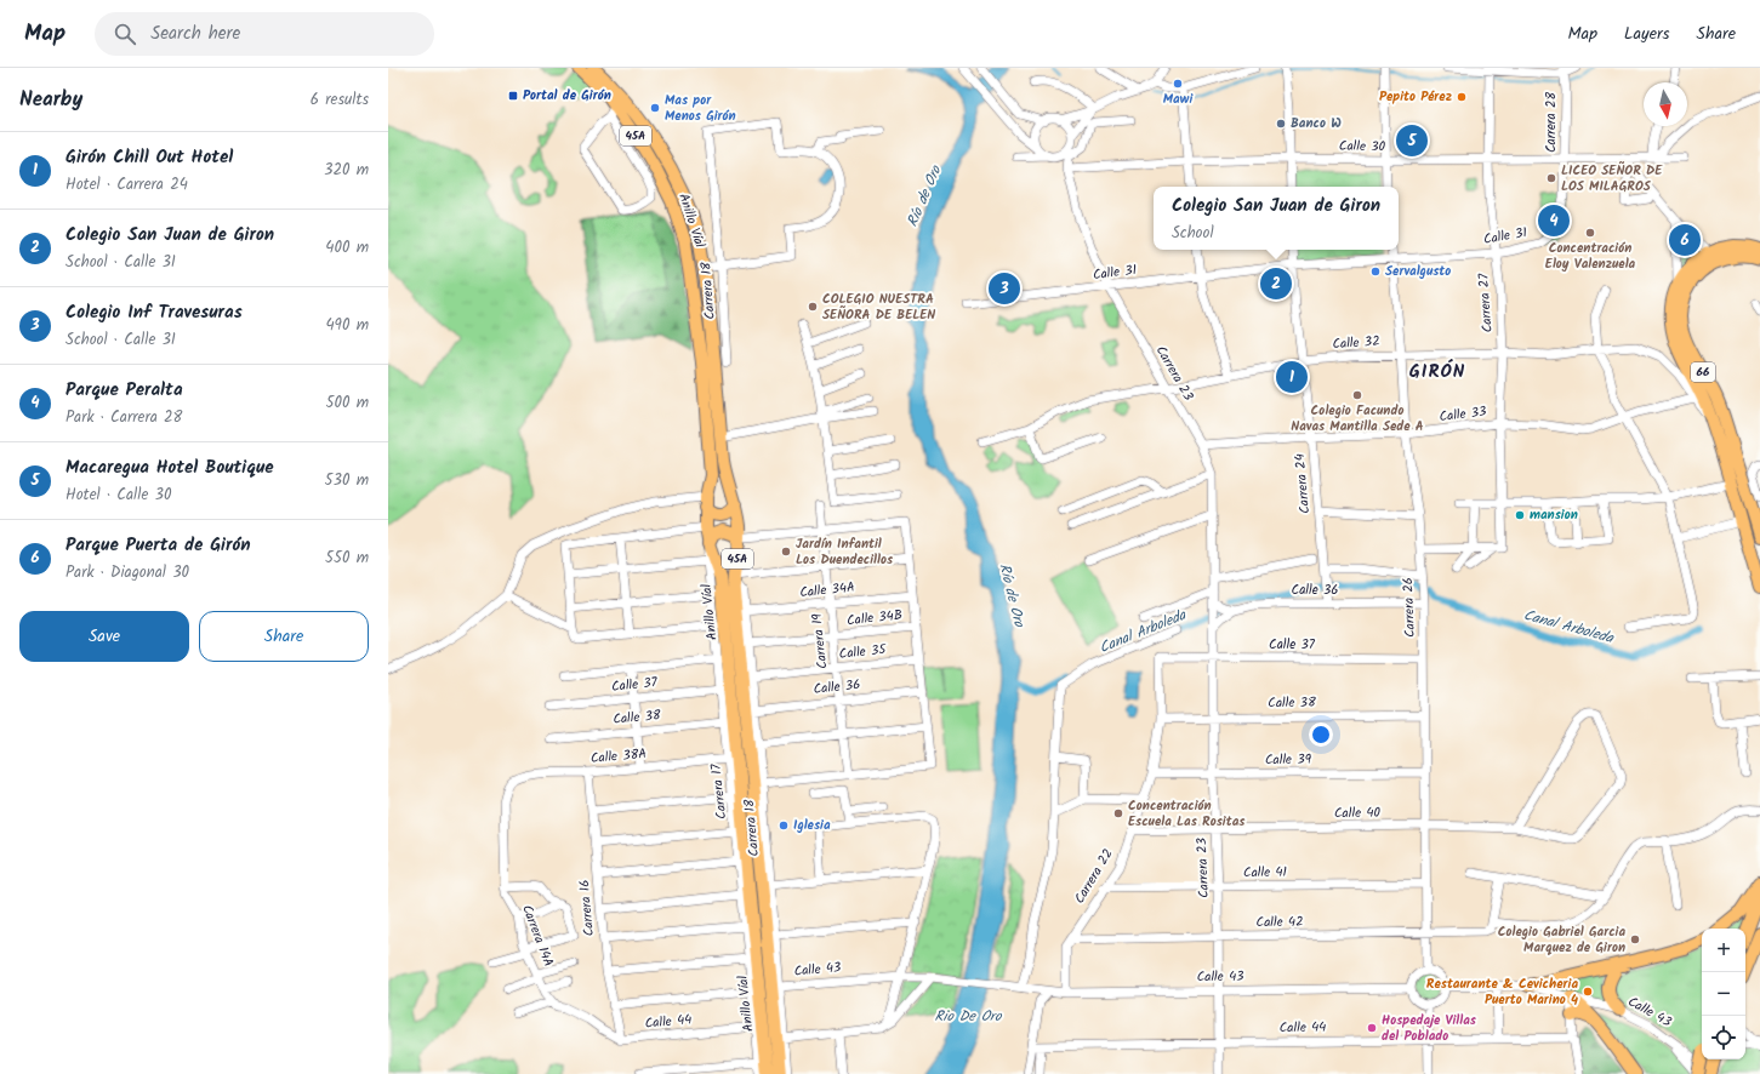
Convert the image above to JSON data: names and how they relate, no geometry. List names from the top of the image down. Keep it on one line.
{"streets":{"highway":["45A","Anillo Víal","66"],"street":["Carrera 28","Calle 30","Calle 31","Carrera 18","Carrera 27","Calle 32","Carrera 23","Calle 33","Carrera 24","Calle 34A","Calle 36","Carrera 26","Calle 34B","Carrera 19","Calle 37","Calle 35","Calle 38","Calle 38A","Calle 39","Carrera 17","Calle 40","Calle 41","Carrera 22","Carrera 16","Calle 42","Carrera 14A","Calle 43","Calle 44"]},"crossings":[["Carrera 28","Calle 30"],["Carrera 28","Calle 31"],["Calle 30","Carrera 27"],["Calle 30","Carrera 23"],["Anillo Víal","Carrera 18"],["Anillo Víal","Carrera 17"],["Calle 31","Carrera 27"],["Calle 31","Carrera 23"],["Calle 31","Carrera 24"],["Calle 31","Carrera 26"],["Carrera 18","Calle 34A"],["Carrera 18","Calle 36"],["Carrera 18","Calle 34B"],["Carrera 18","Calle 35"],["Carrera 18","Calle 43"],["Carrera 27","Calle 32"],["Carrera 27","Calle 33"],["Calle 32","66"],["Calle 32","Carrera 23"],["Calle 32","Calle 33"],["Calle 32","Carrera 24"],["Calle 32","Carrera 26"],["Carrera 23","Calle 33"],["Carrera 23","Calle 36"],["Carrera 23","Calle 37"],["Carrera 23","Calle 38"],["Carrera 23","Calle 39"],["Carrera 23","Calle 40"],["Carrera 23","Calle 41"],["Carrera 23","Calle 42"],["Carrera 23","Calle 43"],["Carrera 23","Calle 44"],["Calle 33","Carrera 24"],["Calle 33","Carrera 26"],["Carrera 24","Calle 36"],["Calle 34A","Carrera 19"],["Calle 36","Carrera 26"],["Calle 36","Carrera 19"],["Carrera 26","Calle 37"],["Carrera 26","Calle 38"],["Carrera 26","Calle 39"],["Carrera 26","Calle 40"],["Carrera 26","Calle 41"],["Carrera 26","Calle 42"],["Carrera 26","Calle 43"],["Calle 34B","Carrera 19"],["Carrera 19","Calle 35"],["Calle 37","Carrera 17"],["Calle 37","Carrera 22"],["Calle 38","Carrera 17"],["Calle 38","Carrera 22"],["Calle 38A","Carrera 17"],["Calle 38A","Carrera 16"],["Calle 38A","Carrera 14A"],["Calle 39","Carrera 22"],["Carrera 17","Calle 44"],["Calle 40","Carrera 22"],["Calle 41","Carrera 22"],["Carrera 22","Calle 42"],["Carrera 22","Calle 43"],["Carrera 16","Calle 44"]],"districts":["GIRÓN"],"water":["Río de Oro","Canal Arboleda","Rio De Oro"],"places":{"other":["Mawi","Pepito Pérez","Mas por Menos Girón","Banco W","LICEO SEÑOR DE LOS MILAGROS","Concentración Eloy Valenzuela","Servalgusto","COLEGIO NUESTRA SEÑORA DE BELEN","Colegio Facundo Navas Mantilla Sede A","mansion","Jardín Infantil Los Duendecillos","Concentración Escuela Las Rositas","Iglesia","Colegio Gabriel Garcia Marquez de Giron","Restaurante & Cevicheria Puerto Marino 4","Hospedaje Villas del Poblado"],"transit":["Portal de Girón"]},"north":"bottom","page":{"header":"Map","search":"Search here","nav":["Map","Layers","Share"],"heading":["Nearby","6 results"],"pins":["5","4","6","2","3","1"],"list":[{"mark":"1","name":"Girón Chill Out Hotel","note":"Hotel · Carrera 24","value":"320 m"},{"mark":"2","name":"Colegio San Juan de Giron","note":"School · Calle 31","value":"400 m"},{"mark":"3","name":"Colegio Inf Travesuras","note":"School · Calle 31","value":"490 m"},{"mark":"4","name":"Parque Peralta","note":"Park · Carrera 28","value":"500 m"},{"mark":"5","name":"Macaregua Hotel Boutique","note":"Hotel · Calle 30","value":"530 m"},{"mark":"6","name":"Parque Puerta de Girón","note":"Park · Diagonal 30","value":"550 m"}],"popup":["Colegio San Juan de Giron","School"],"buttons":["Save","Share"],"map_buttons":["+","−"]}}
